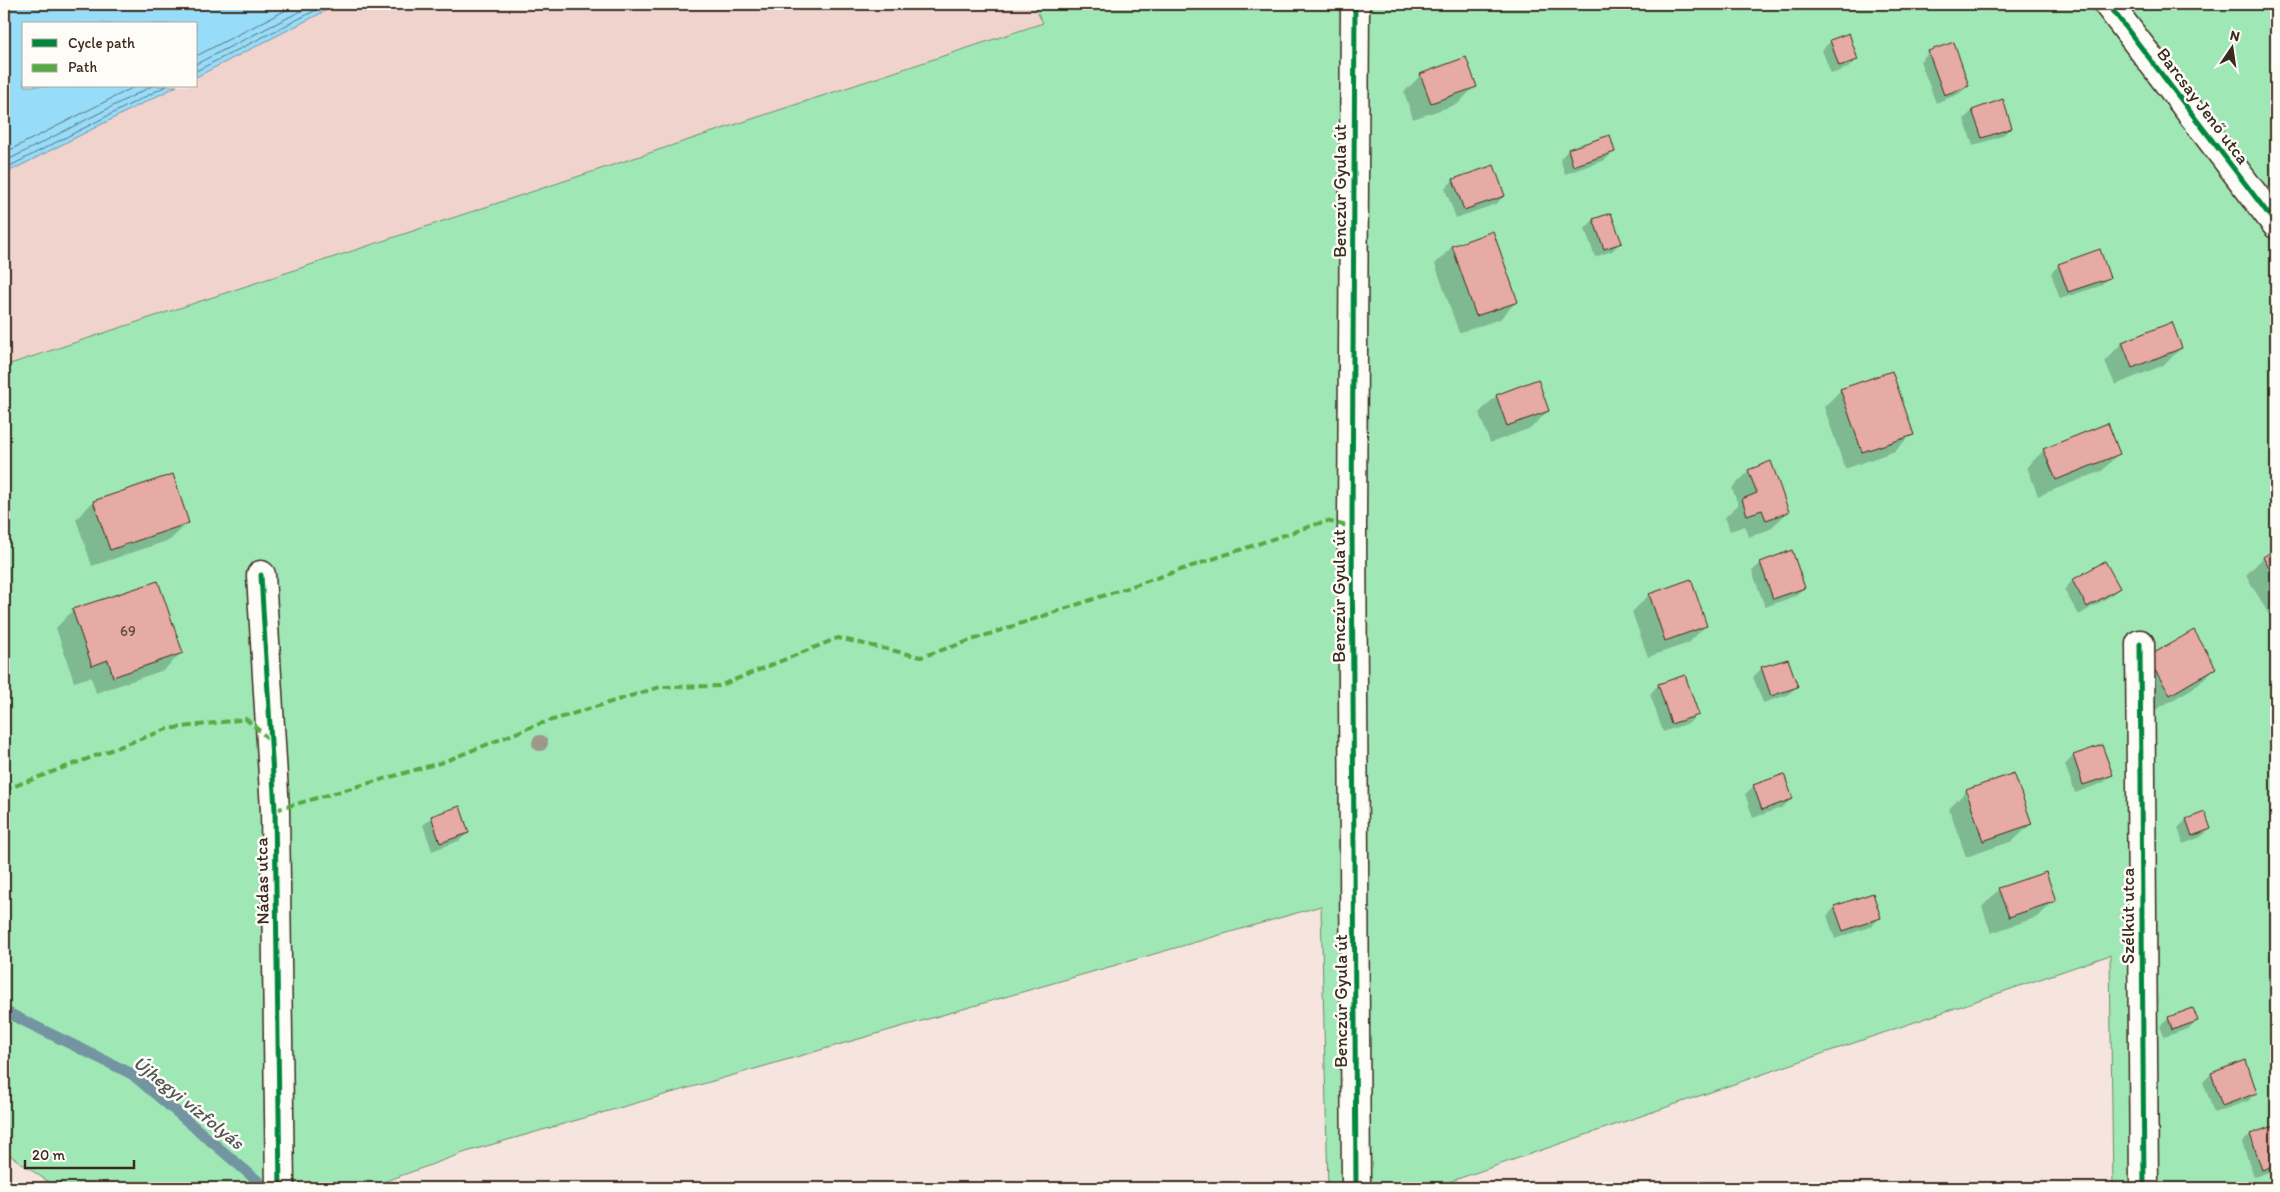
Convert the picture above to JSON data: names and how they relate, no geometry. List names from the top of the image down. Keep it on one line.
{"streets":{"street":["Barcsay Jenő utca","Benczúr Gyula út","Nádas utca","Szélkút utca"]},"water":["Újhegyi vízfolyás"],"house_numbers":["69"],"legend":["Cycle path","Path"],"scale_bar":"20 m","north":"top"}
